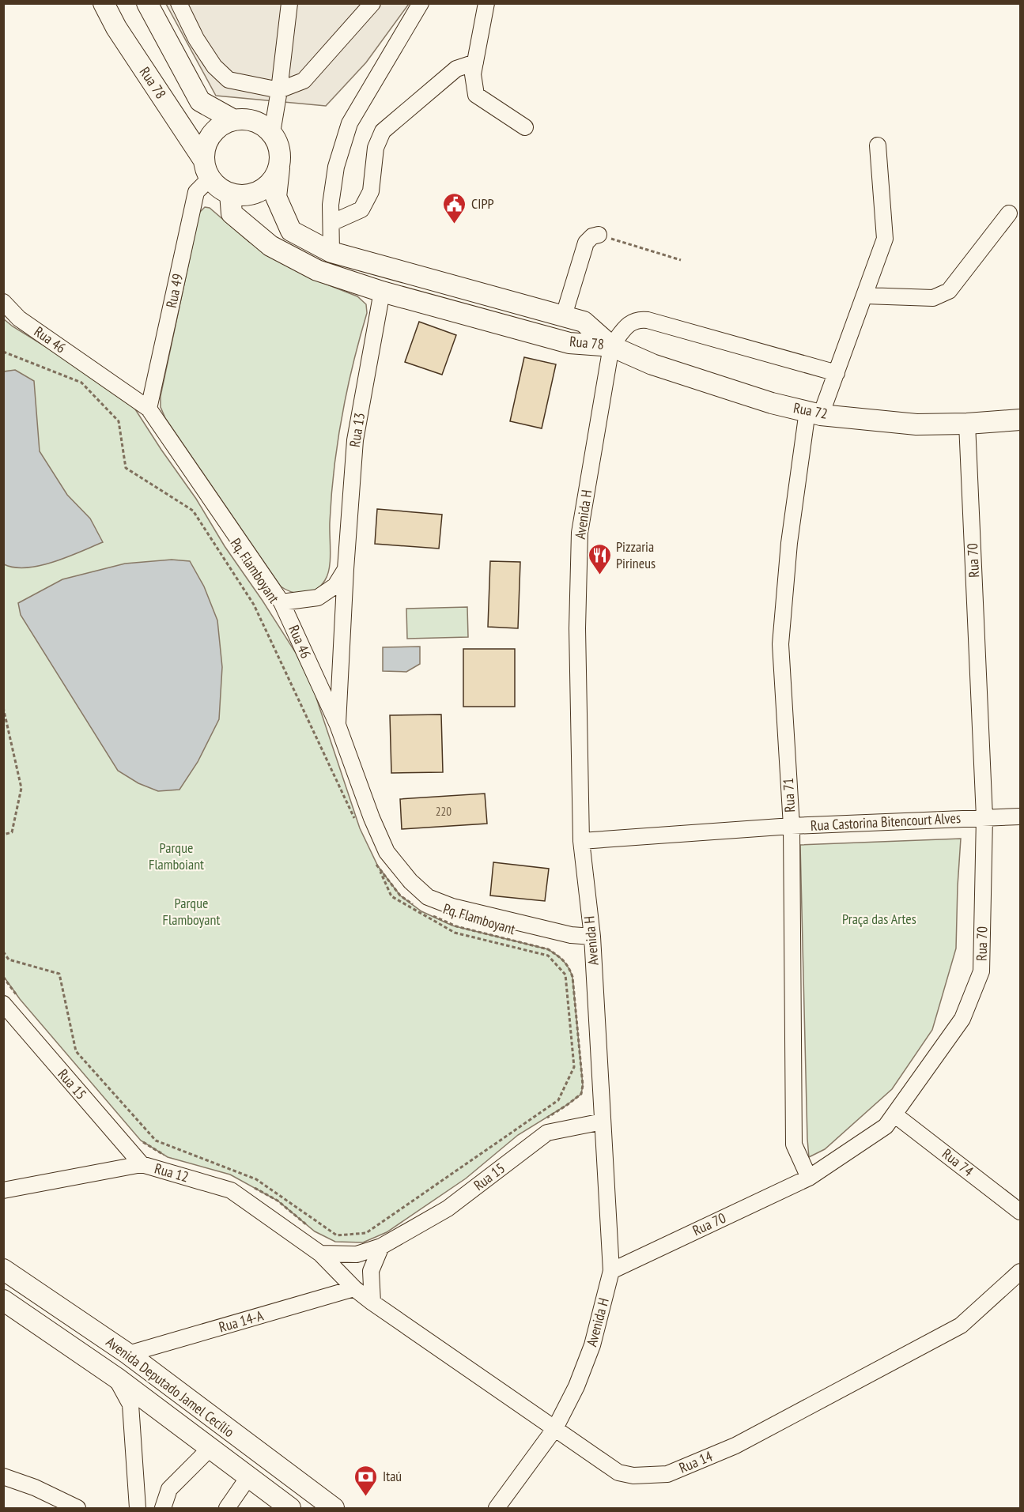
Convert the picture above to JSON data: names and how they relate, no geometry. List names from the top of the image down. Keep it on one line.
{"streets":{"main road":["Rua 78","Rua 72","Avenida Deputado Jamel Cecílio"],"street":["Rua 49","Rua 46","Rua 13","Avenida H","Rua 70","Rua 71","Rua Castorina Bitencourt Alves","Rua 15","Rua 74","Rua 12","Rua 14-A","Rua 14"],"path":["Pq. Flamboyant"]},"crossings":[["Rua 78","Rua 49"],["Rua 78","Rua 72"],["Rua 78","Rua 13"],["Rua 78","Avenida H"],["Rua 49","Rua 46"],["Rua 46","Rua 13"],["Rua 46","Avenida H"],["Rua 72","Avenida H"],["Rua 72","Rua 70"],["Rua 72","Rua 71"],["Avenida H","Rua 70"],["Avenida H","Rua Castorina Bitencourt Alves"],["Avenida H","Rua 15"],["Avenida H","Rua 14"],["Rua 70","Rua 71"],["Rua 70","Rua Castorina Bitencourt Alves"],["Rua 70","Rua 74"],["Rua 71","Rua Castorina Bitencourt Alves"],["Rua 15","Rua 12"],["Rua 14-A","Avenida Deputado Jamel Cecílio"],["Rua 14-A","Rua 14"]],"parks":["Parque Flamboiant","Parque Flamboyant","Praça das Artes"],"places":{"public building":["CIPP"],"restaurant":["Pizzaria Pirineus"],"bank":["Itaú"]},"house_numbers":["220"]}
